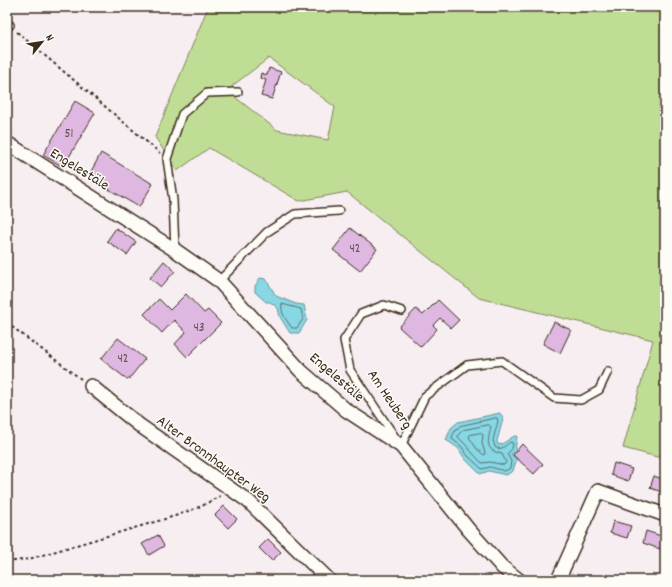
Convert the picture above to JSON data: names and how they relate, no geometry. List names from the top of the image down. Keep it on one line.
{"streets":{"street":["Engelestäle","Alter Bronnhaupter Weg"],"lane":["Am Heuberg"]},"crossings":[["Engelestäle","Am Heuberg"]],"house_numbers":["51","42","43","42"],"north":"top right"}
